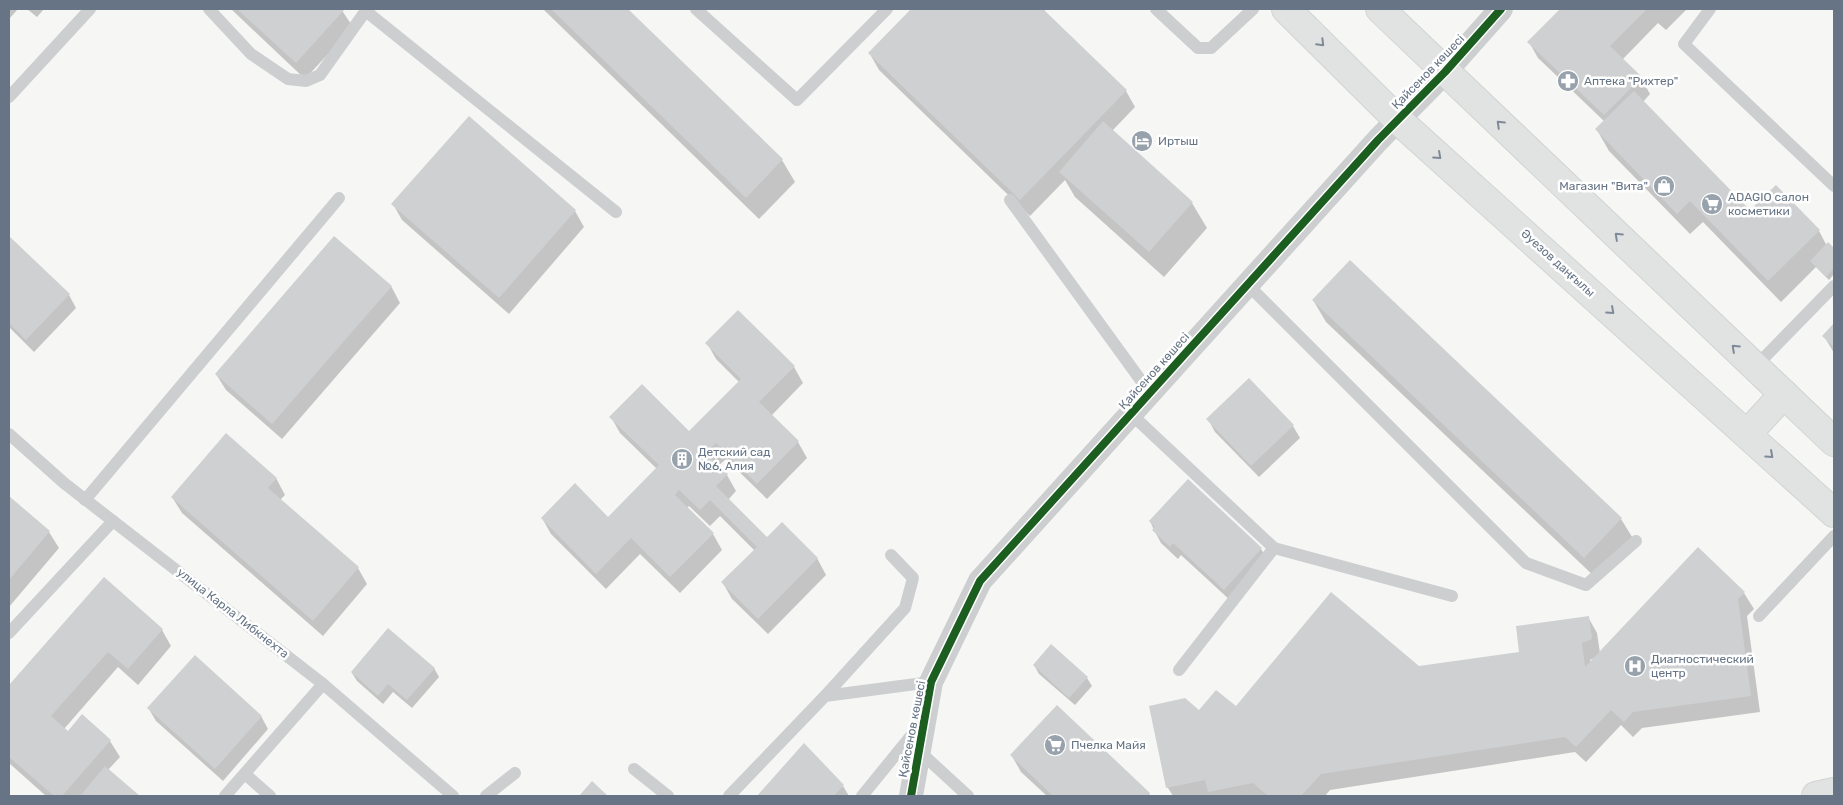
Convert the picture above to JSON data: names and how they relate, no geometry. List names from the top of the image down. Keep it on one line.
{"streets":{"main road":["Әуезов даңғылы"],"street":["Қайсенов көшесі"],"lane":["улица Карла Либкнехта"]},"crossings":[["Қайсенов көшесі","Әуезов даңғылы"]],"places":{"pharmacy":["Аптека \"Рихтер\""],"hotel":["Иртыш"],"shop":["Магазин \"Вита\""],"supermarket":["ADAGIO салон косметики","Пчелка Майя"],"building":["Детский сад №6, Алия"],"hospital":["Диагностический центр"]}}
